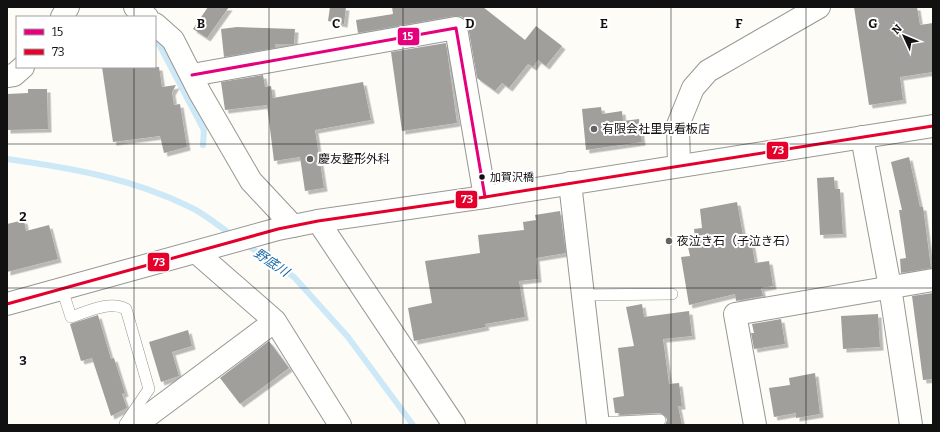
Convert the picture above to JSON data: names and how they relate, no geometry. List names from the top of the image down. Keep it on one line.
{"water":["野底川"],"places":["有限会社里見看板店","慶友整形外科","加賀沢橋","夜泣き石（子泣き石）"],"lines":["transit line 15","transit line 73"],"legend":["15","73"],"north":"top left","grid":{"columns":["B","C","D","E","F","G"],"rows":["2","3"]}}
